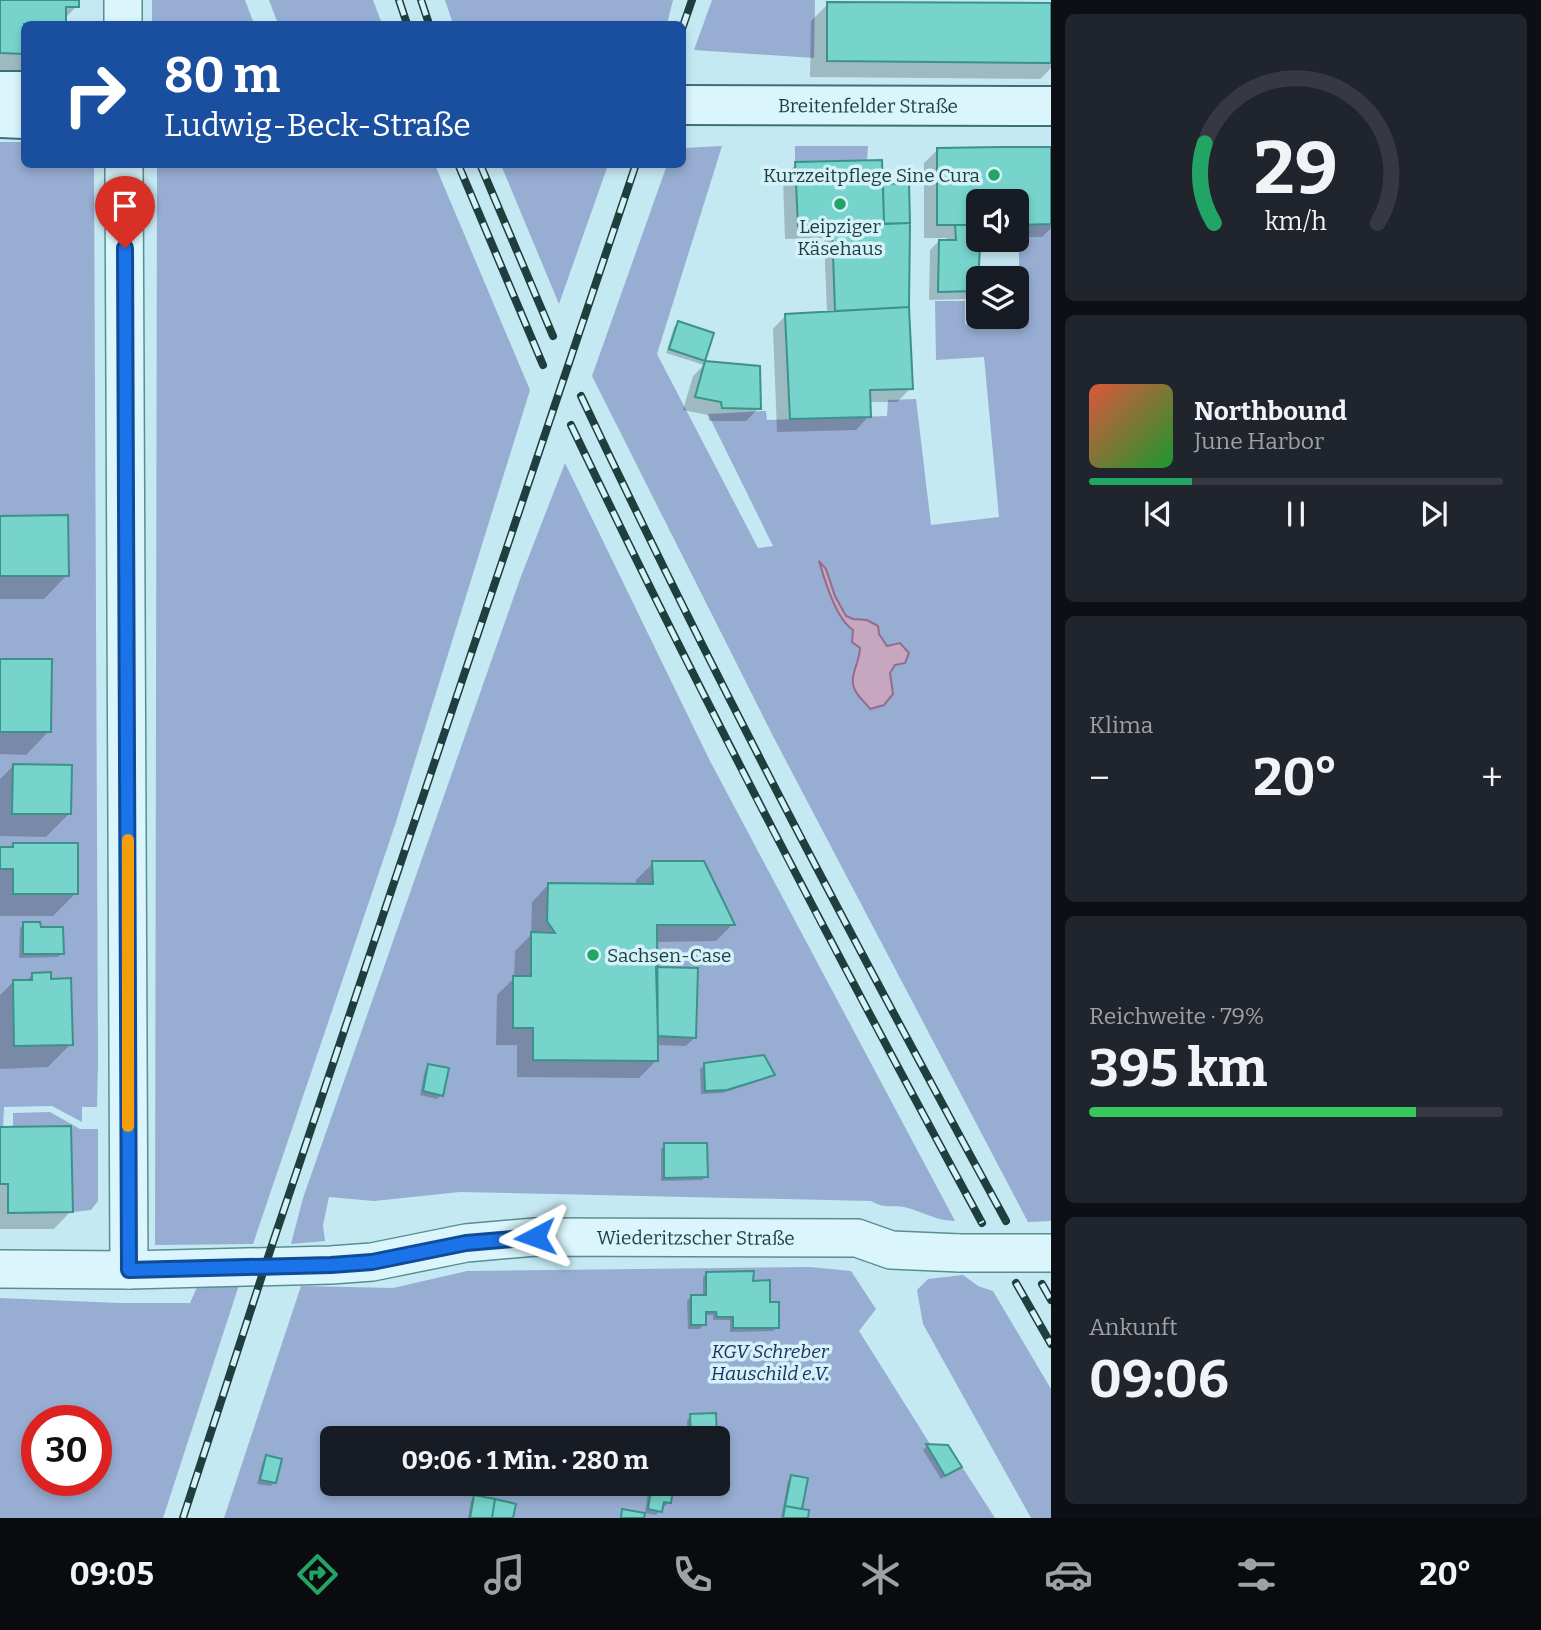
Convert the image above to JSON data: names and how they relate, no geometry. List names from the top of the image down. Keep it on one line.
{"streets":{"main road":["Breitenfelder Straße"],"street":["Wiederitzscher Straße"]},"parks":["KGV Schreber Hauschild e.V."],"places":["Kurzzeitpflege Sine Cura","Leipziger Käsehaus","Sachsen-Case"],"page":{"turn":["80 m","Ludwig-Beck-Straße"],"song":["Northbound","June Harbor"],"tile":["Klima",["Reichweite · 79%","395 km"],["Ankunft","09:06"]],"heat":["−","20°","+"],"limit":"30","trip":"09:06 · 1 Min. · 280 m","tabs":["09:05","20°"],"gauge":["29","km/h"]}}
